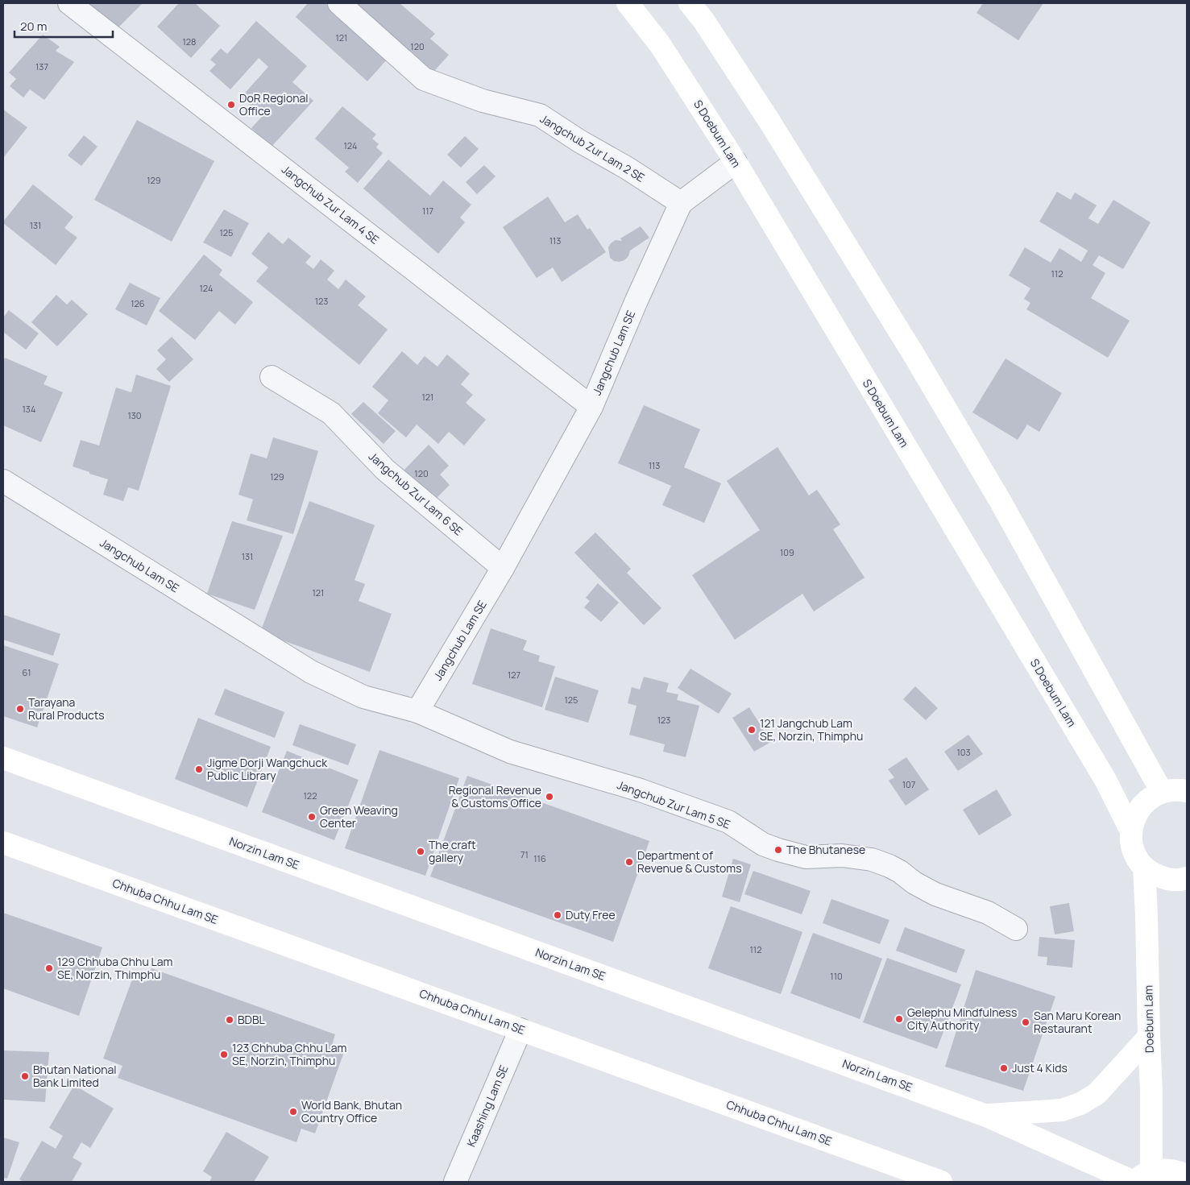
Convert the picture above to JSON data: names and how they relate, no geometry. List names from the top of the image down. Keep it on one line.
{"streets":{"main road":["S Doebum Lam","Norzin Lam SE","Chhuba Chhu Lam SE","Doebum Lam"],"street":["Jangchub Zur Lam 2 SE","Jangchub Zur Lam 4 SE","Jangchub Lam SE","Jangchub Zur Lam 6 SE","Jangchub Zur Lam 5 SE","Kaashing Lam SE"]},"crossings":[["S Doebum Lam","Jangchub Lam SE"],["Jangchub Zur Lam 2 SE","Jangchub Lam SE"],["Jangchub Zur Lam 4 SE","Jangchub Lam SE"],["Jangchub Lam SE","Jangchub Zur Lam 6 SE"],["Jangchub Lam SE","Jangchub Zur Lam 5 SE"],["Norzin Lam SE","Doebum Lam"],["Chhuba Chhu Lam SE","Kaashing Lam SE"]],"places":["DoR Regional Office","Tarayana Rural Products","121 Jangchub Lam SE, Norzin, Thimphu","Jigme Dorji Wangchuck Public Library","Regional Revenue & Customs Office","Green Weaving Center","The Bhutanese","The craft gallery","Department of Revenue & Customs","Duty Free","129 Chhuba Chhu Lam SE, Norzin, Thimphu","Gelephu Mindfulness City Authority","BDBL","San Maru Korean Restaurant","123 Chhuba Chhu Lam SE, Norzin, Thimphu","Just 4 Kids","Bhutan National Bank Limited","World Bank, Bhutan Country Office"],"house_numbers":["121","128","120","137","124","129","117","131","125","113","112","124","123","126","121","134","130","113","120","129","109","131","121","61","127","125","123","103","107","122","71","116","112","110"],"scale_bar":"20 m"}
